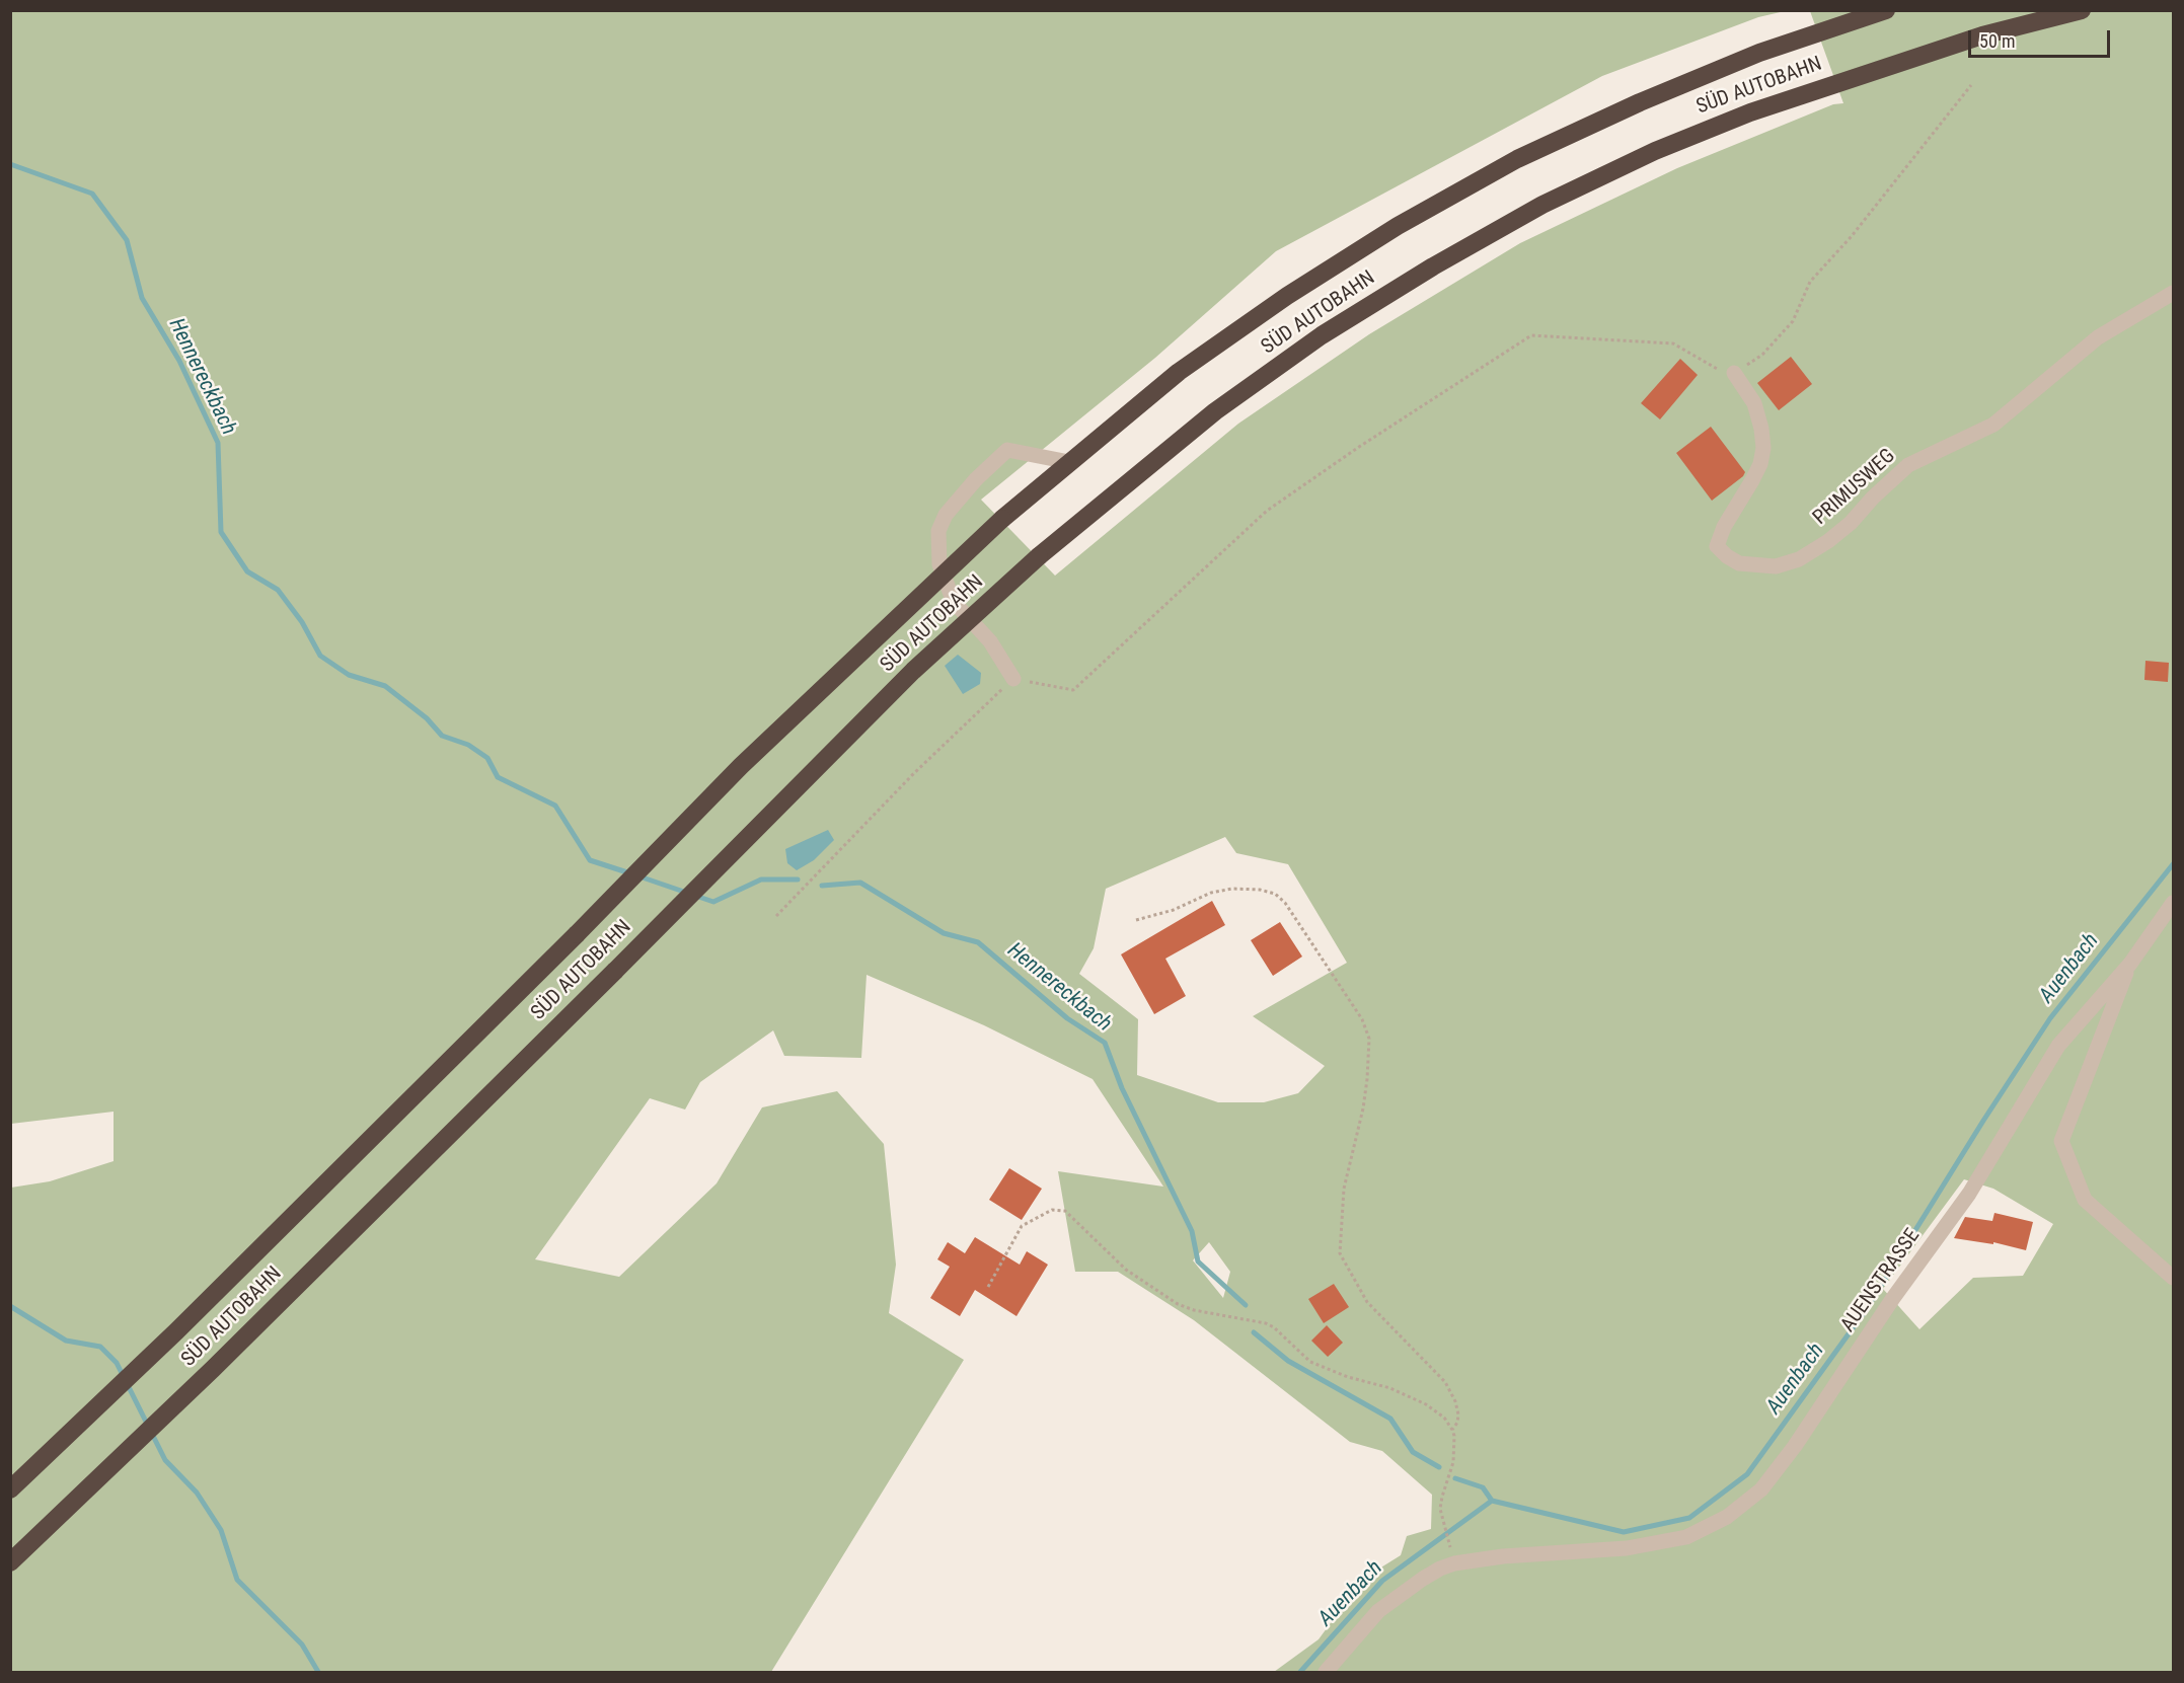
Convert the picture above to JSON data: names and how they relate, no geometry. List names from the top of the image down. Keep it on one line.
{"streets":{"highway":["SÜD AUTOBAHN"],"street":["PRIMUSWEG","AUENSTRASSE"]},"water":["Hennereckbach","Auenbach"],"scale_bar":"50 m"}
